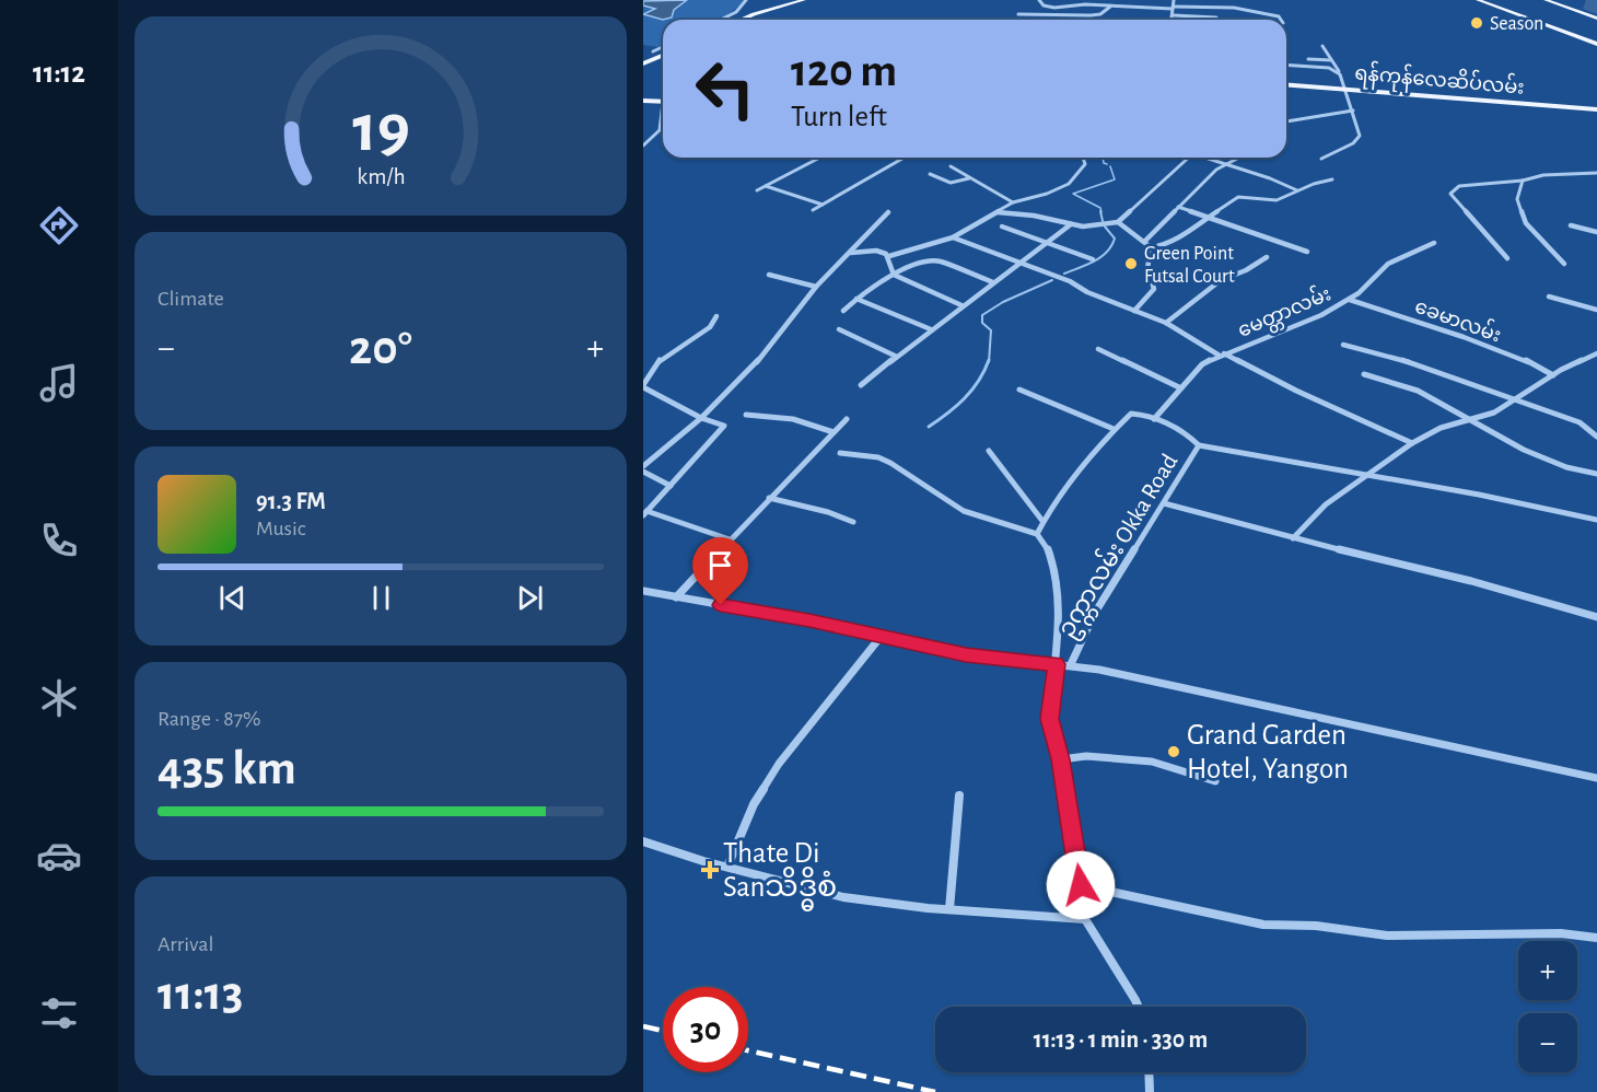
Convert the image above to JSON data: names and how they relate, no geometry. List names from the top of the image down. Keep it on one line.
{"streets":{"main road":["ရန်ကုန်လေဆိပ်လမ်း"],"street":["မေတ္တာလမ်း","ခေမာလမ်း","ဥက္ကာလမ်း Okka Road"]},"crossings":[["မေတ္တာလမ်း","ခေမာလမ်း"]],"places":{"other":["Season","Green Point Futsal Court","Grand Garden Hotel, Yangon"],"health":["Thate Di Sanသိဒ္ဓိစံ"]},"page":{"tabs":"11:12","turn":["120 m","Turn left"],"tile":["Climate",["Range · 87%","435 km"],["Arrival","11:13"]],"heat":["−","20°","+"],"song":["91.3 FM","Music"],"map_buttons":["+","−"],"limit":"30","trip":"11:13 · 1 min · 330 m","gauge":["19","km/h"]}}
